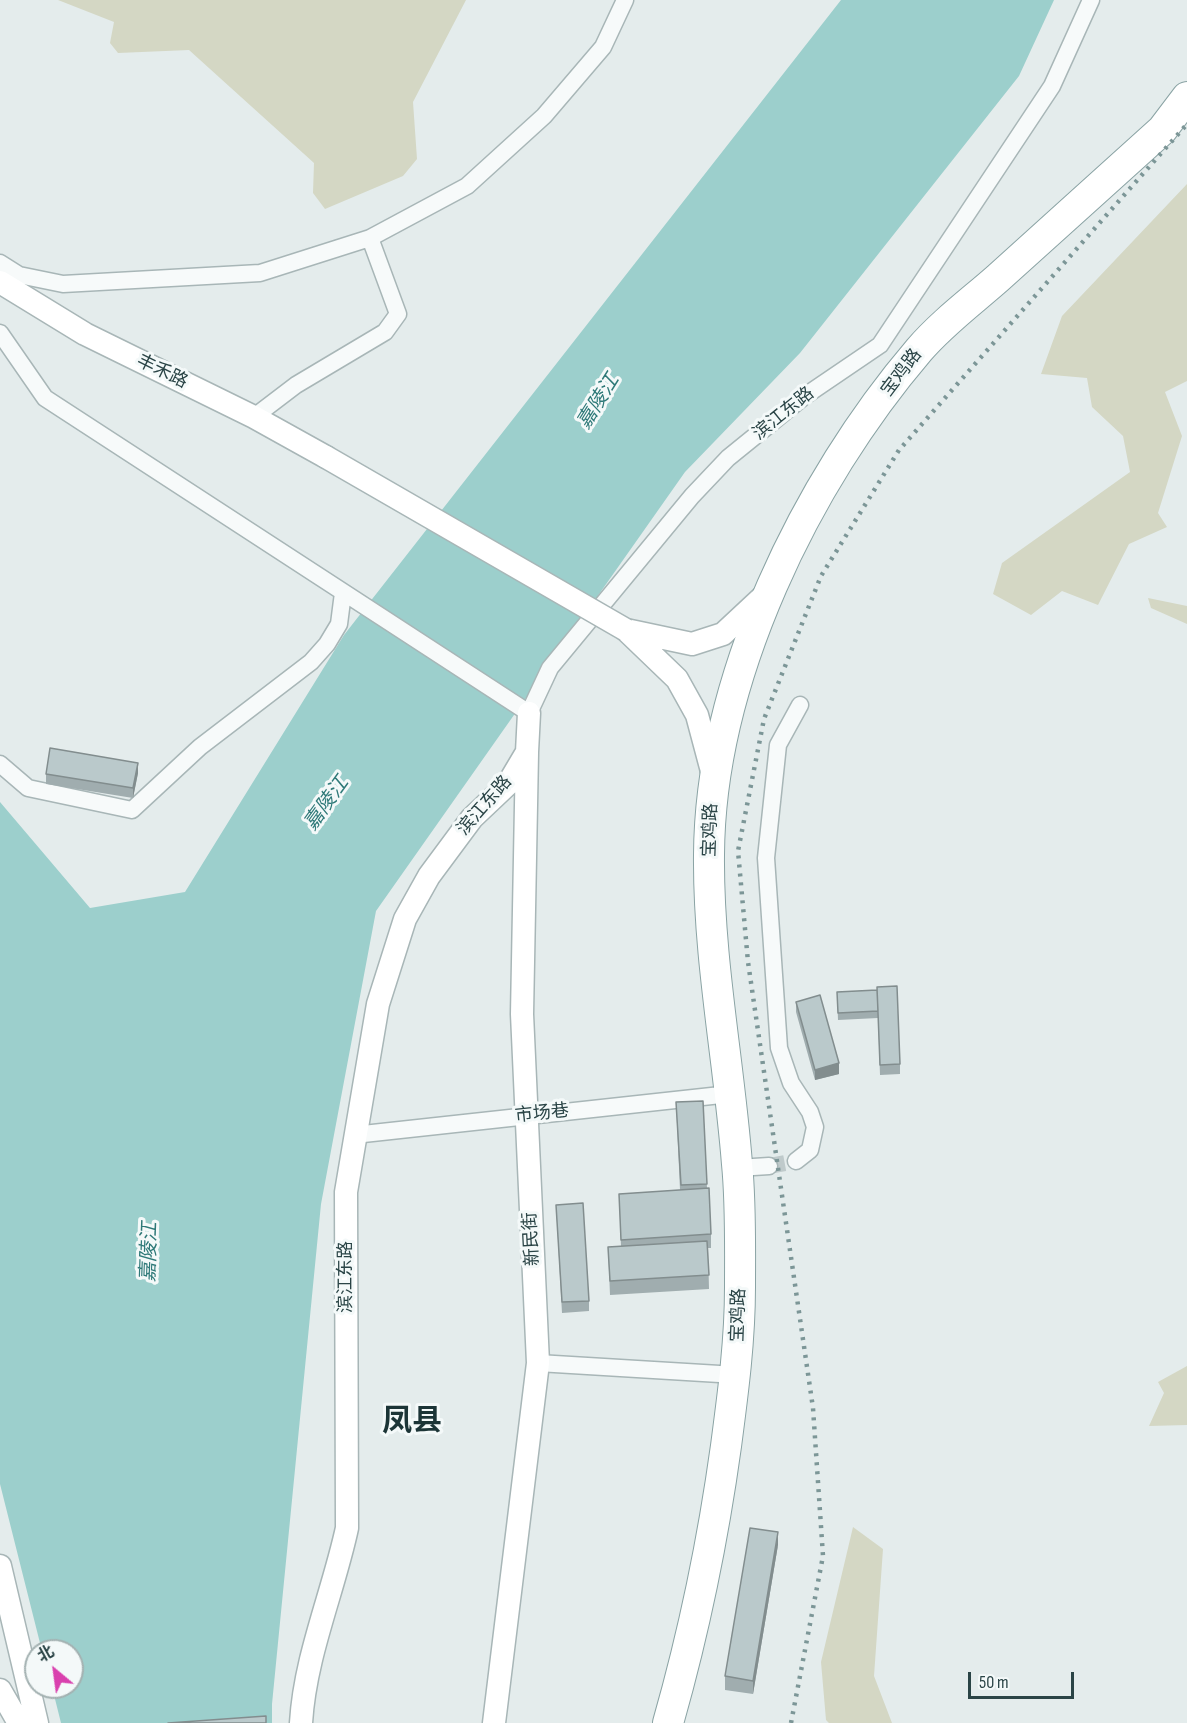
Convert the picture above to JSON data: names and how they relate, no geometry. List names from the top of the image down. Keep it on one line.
{"streets":{"highway":["宝鸡路"],"street":["丰禾路","滨江东路","市场巷","新民街"]},"crossings":[["宝鸡路","市场巷"],["滨江东路","市场巷"],["滨江东路","新民街"],["市场巷","新民街"]],"districts":["凤县"],"water":["嘉陵江"],"scale_bar":"50 m","north":"top left"}
